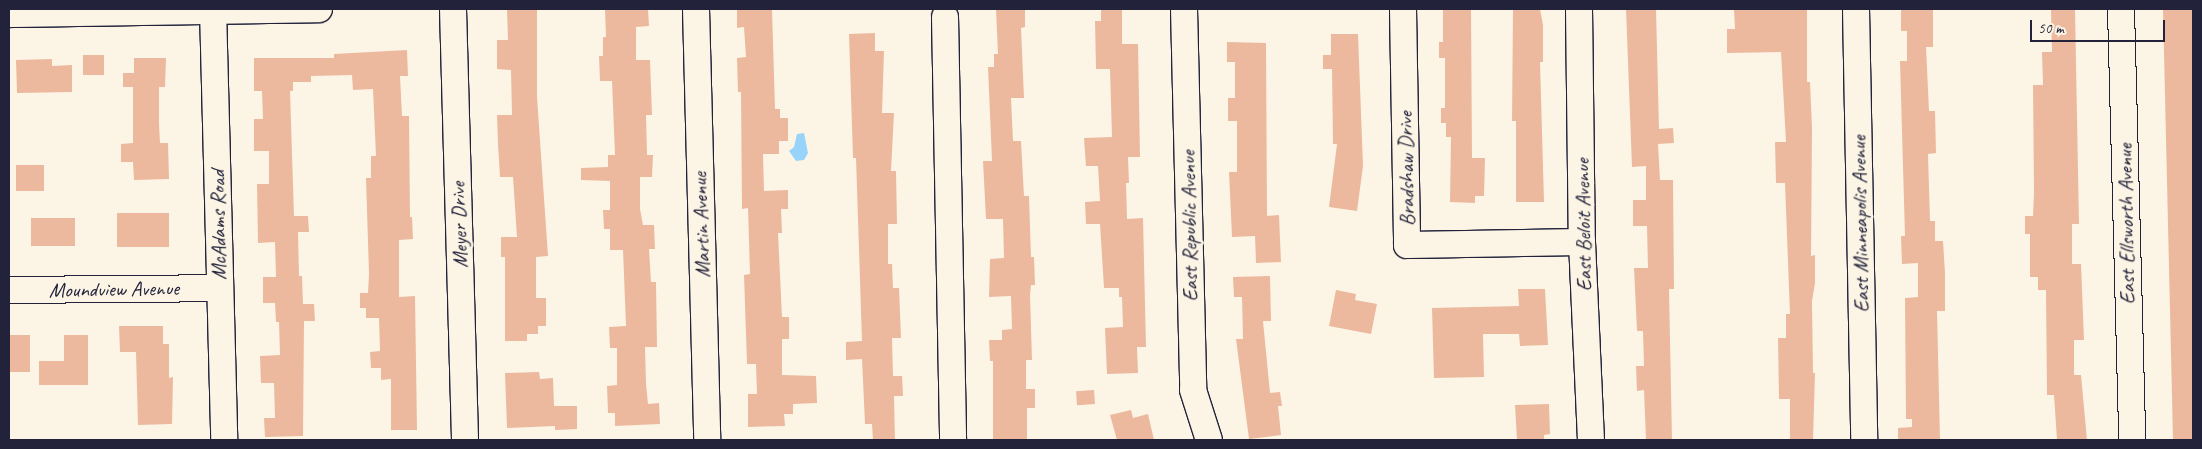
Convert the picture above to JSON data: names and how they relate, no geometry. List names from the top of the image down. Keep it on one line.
{"streets":{"street":["Bradshaw Drive","East Minneapolis Avenue","East Ellsworth Avenue","McAdams Road","Meyer Drive","Martin Avenue","East Beloit Avenue","East Republic Avenue","Moundview Avenue"]},"crossings":[["Bradshaw Drive","East Beloit Avenue"],["McAdams Road","Moundview Avenue"]],"scale_bar":"50 m"}
